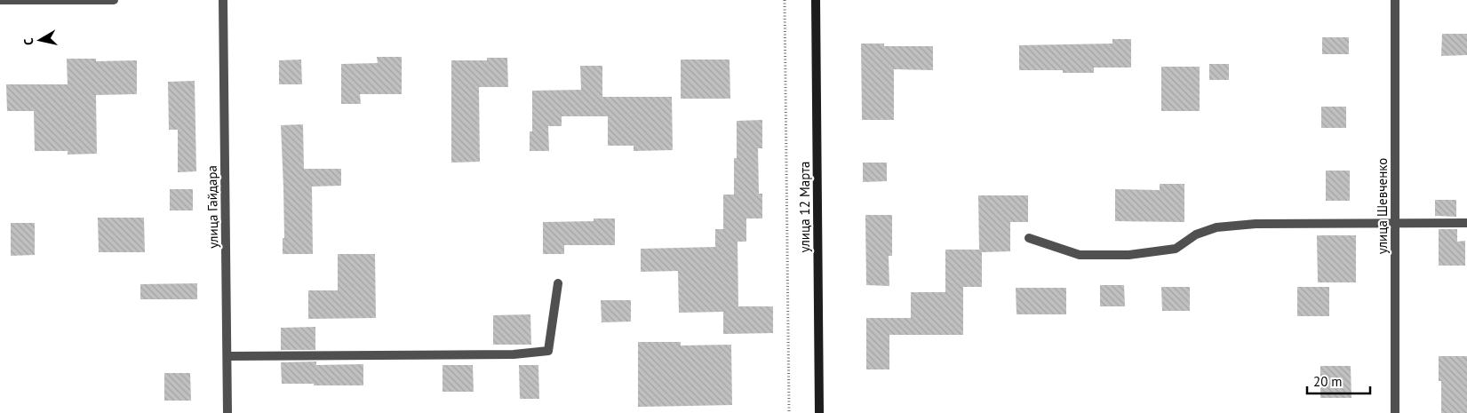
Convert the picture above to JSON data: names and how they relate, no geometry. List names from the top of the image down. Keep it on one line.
{"streets":{"street":["улица Шевченко","улица Гайдара","улица 12 Марта"]},"scale_bar":"20 m","north":"left"}
